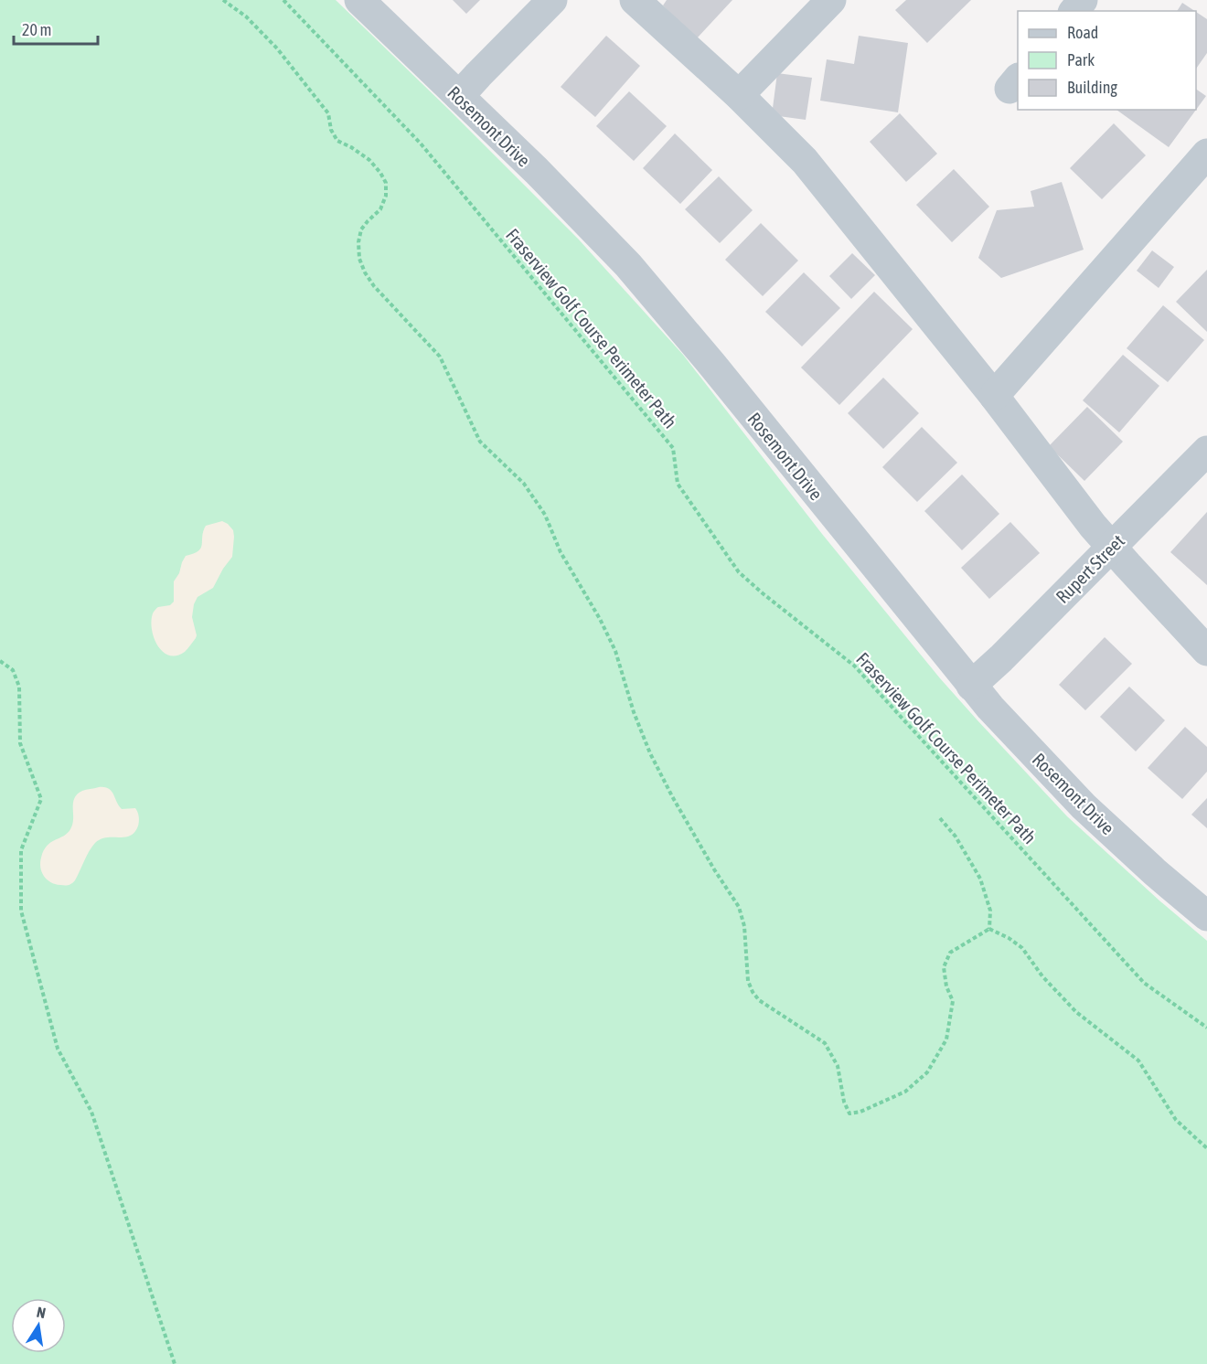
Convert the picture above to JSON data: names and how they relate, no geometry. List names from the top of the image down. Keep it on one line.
{"streets":{"street":["Rosemont Drive","Rupert Street"],"path":["Fraserview Golf Course Perimeter Path"]},"crossings":[["Rosemont Drive","Rupert Street"]],"legend":["Road","Park","Building"],"scale_bar":"20 m","north":"top"}
